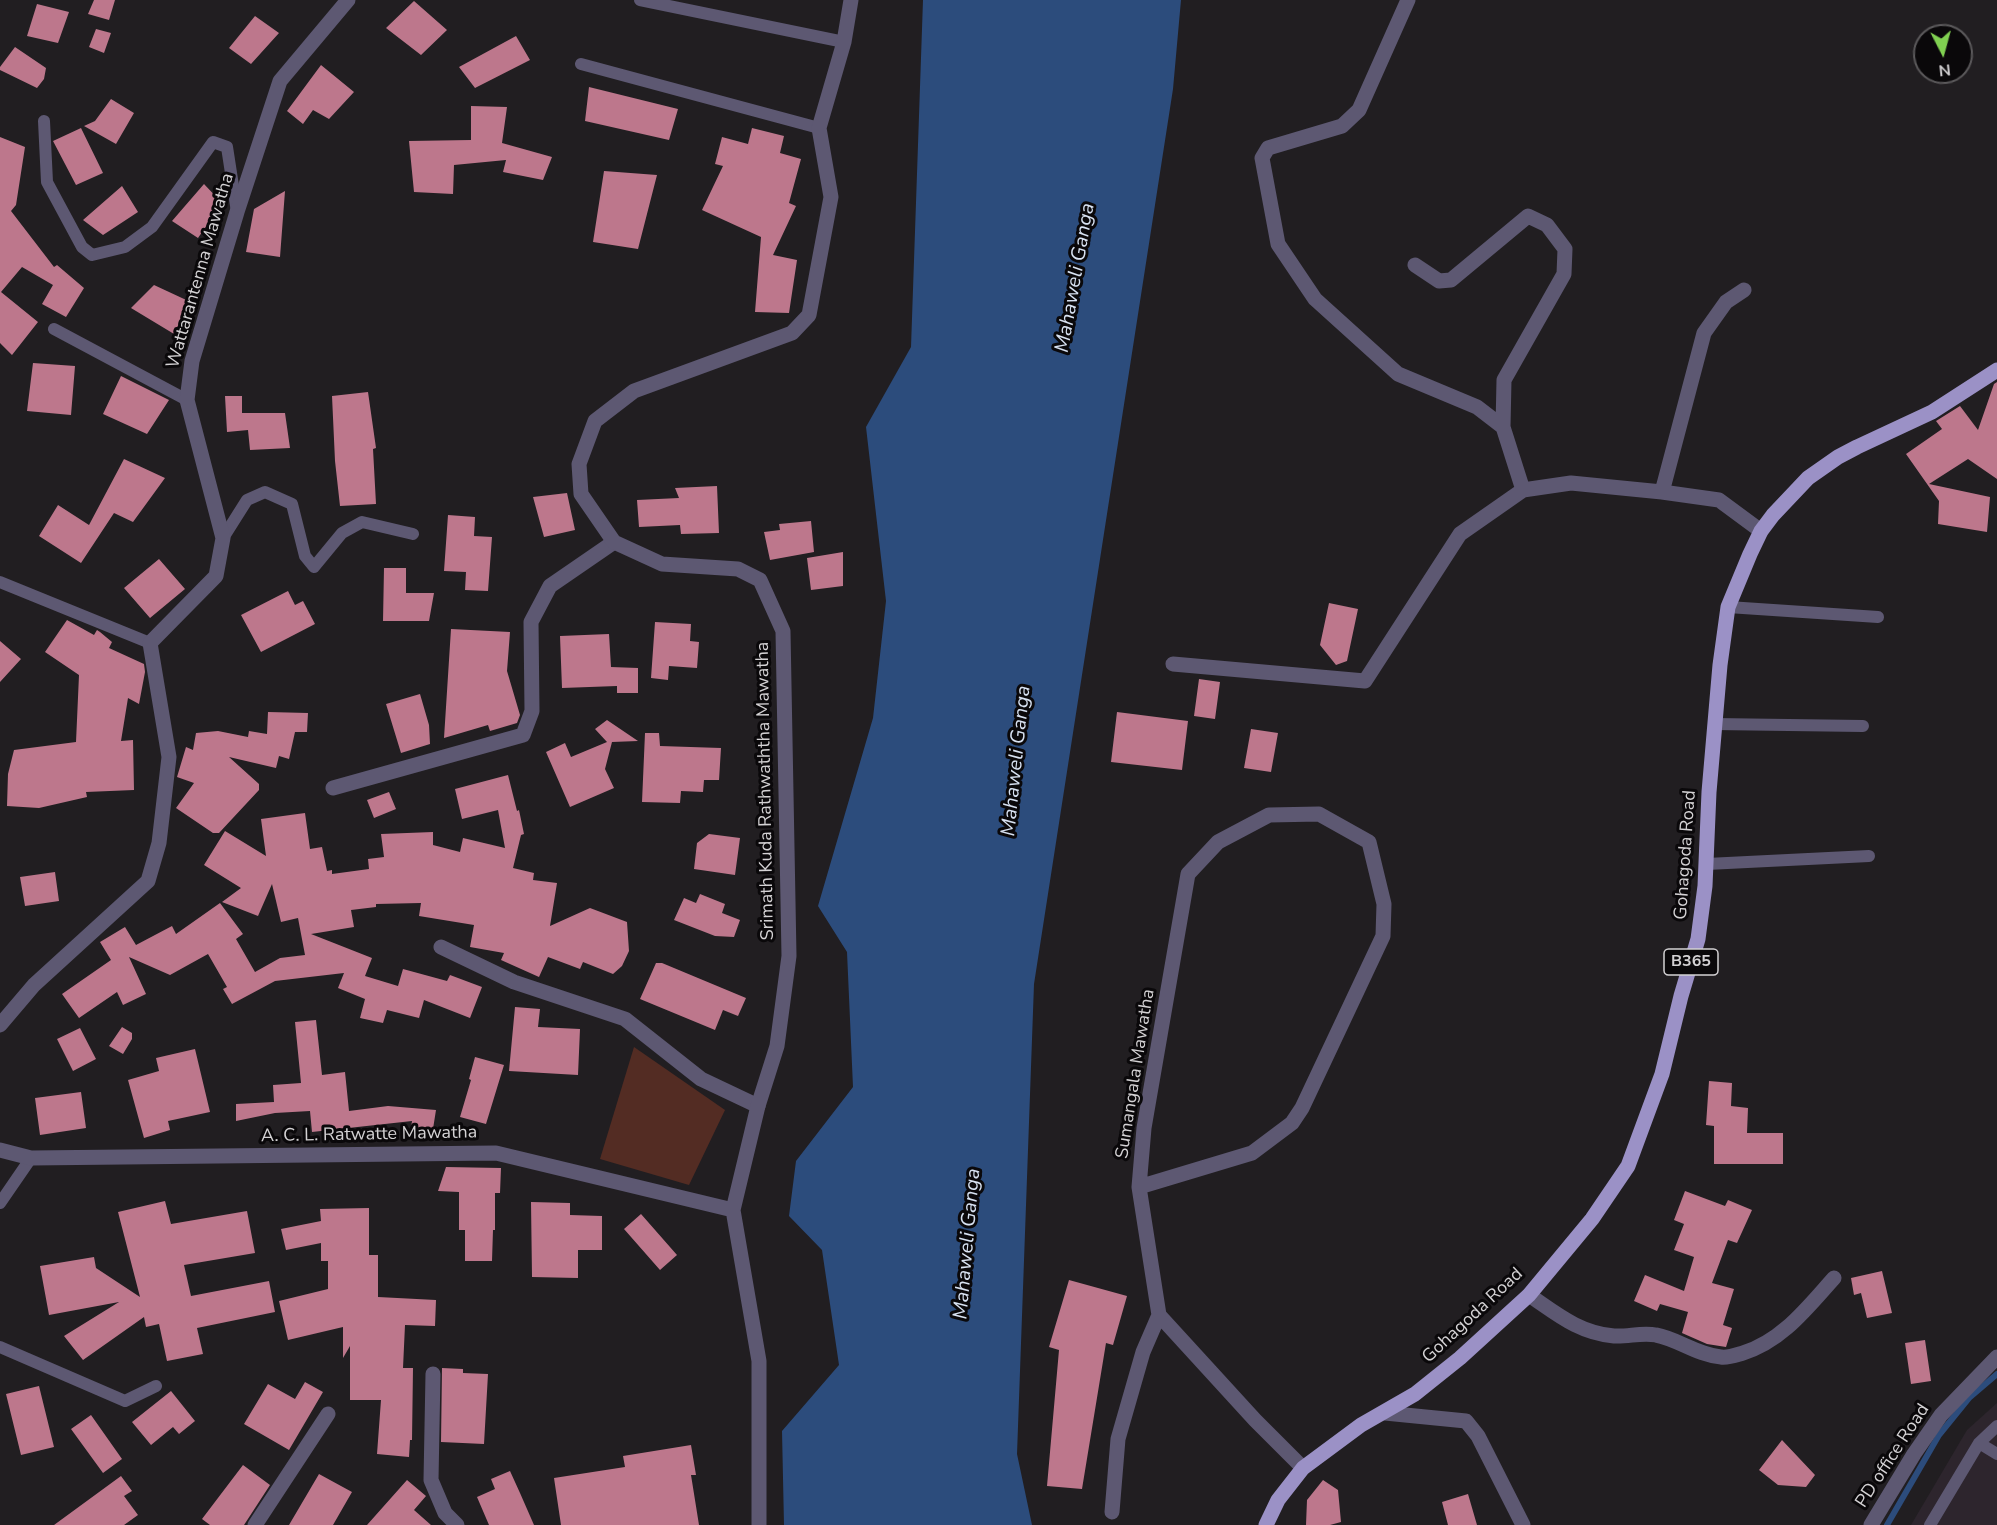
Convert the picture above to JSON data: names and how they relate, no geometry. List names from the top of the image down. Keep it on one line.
{"streets":{"main road":["Gohagoda Road","B365"],"street":["Wattarantenna Mawatha","Srimath Kuda Rathwaththa Mawatha","Sumangala Mawatha","A. C. L. Ratwatte Mawatha","PD office Road"]},"crossings":[["Srimath Kuda Rathwaththa Mawatha","A. C. L. Ratwatte Mawatha"]],"water":["Mahaweli Ganga"],"north":"bottom"}
